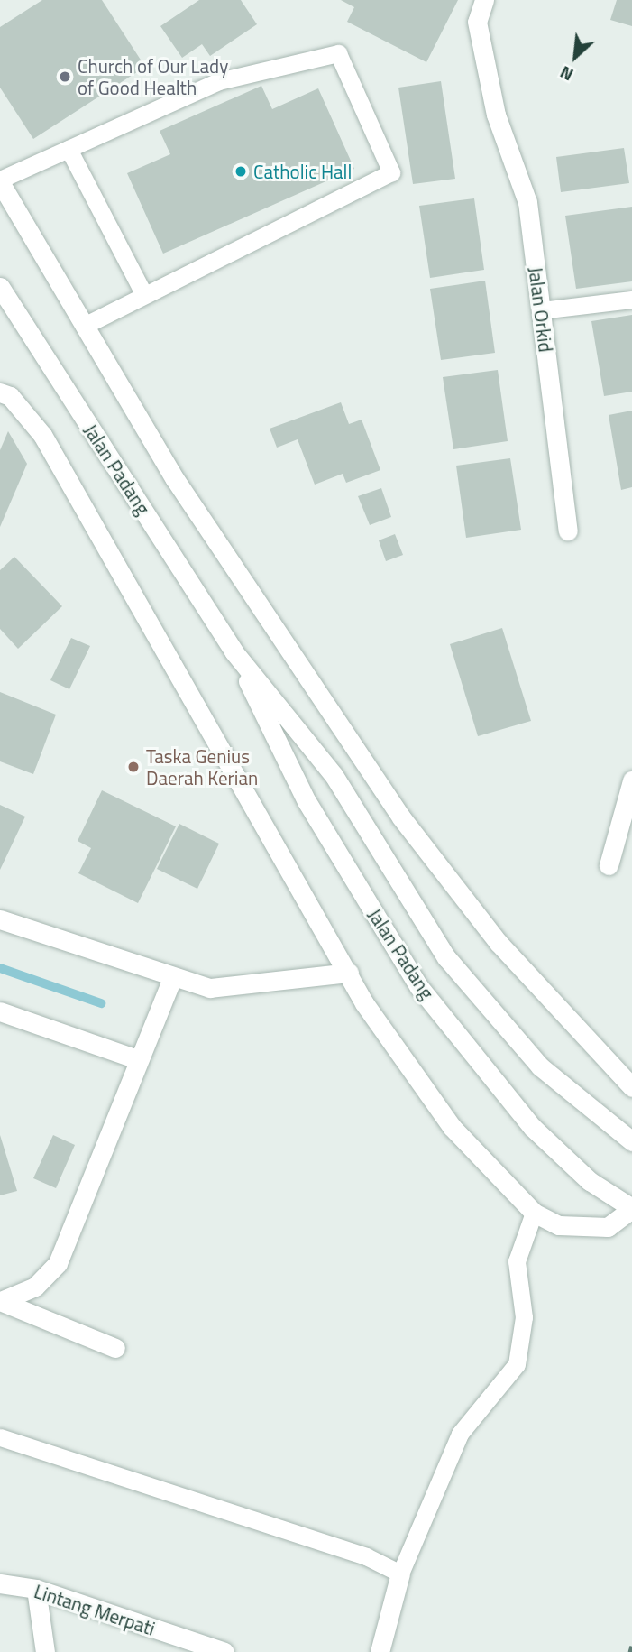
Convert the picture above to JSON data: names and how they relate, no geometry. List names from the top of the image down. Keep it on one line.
{"streets":{"street":["Jalan Orkid","Jalan Padang","Lintang Merpati"]},"places":["Church of Our Lady of Good Health","Catholic Hall","Taska Genius Daerah Kerian"],"north":"bottom left"}
